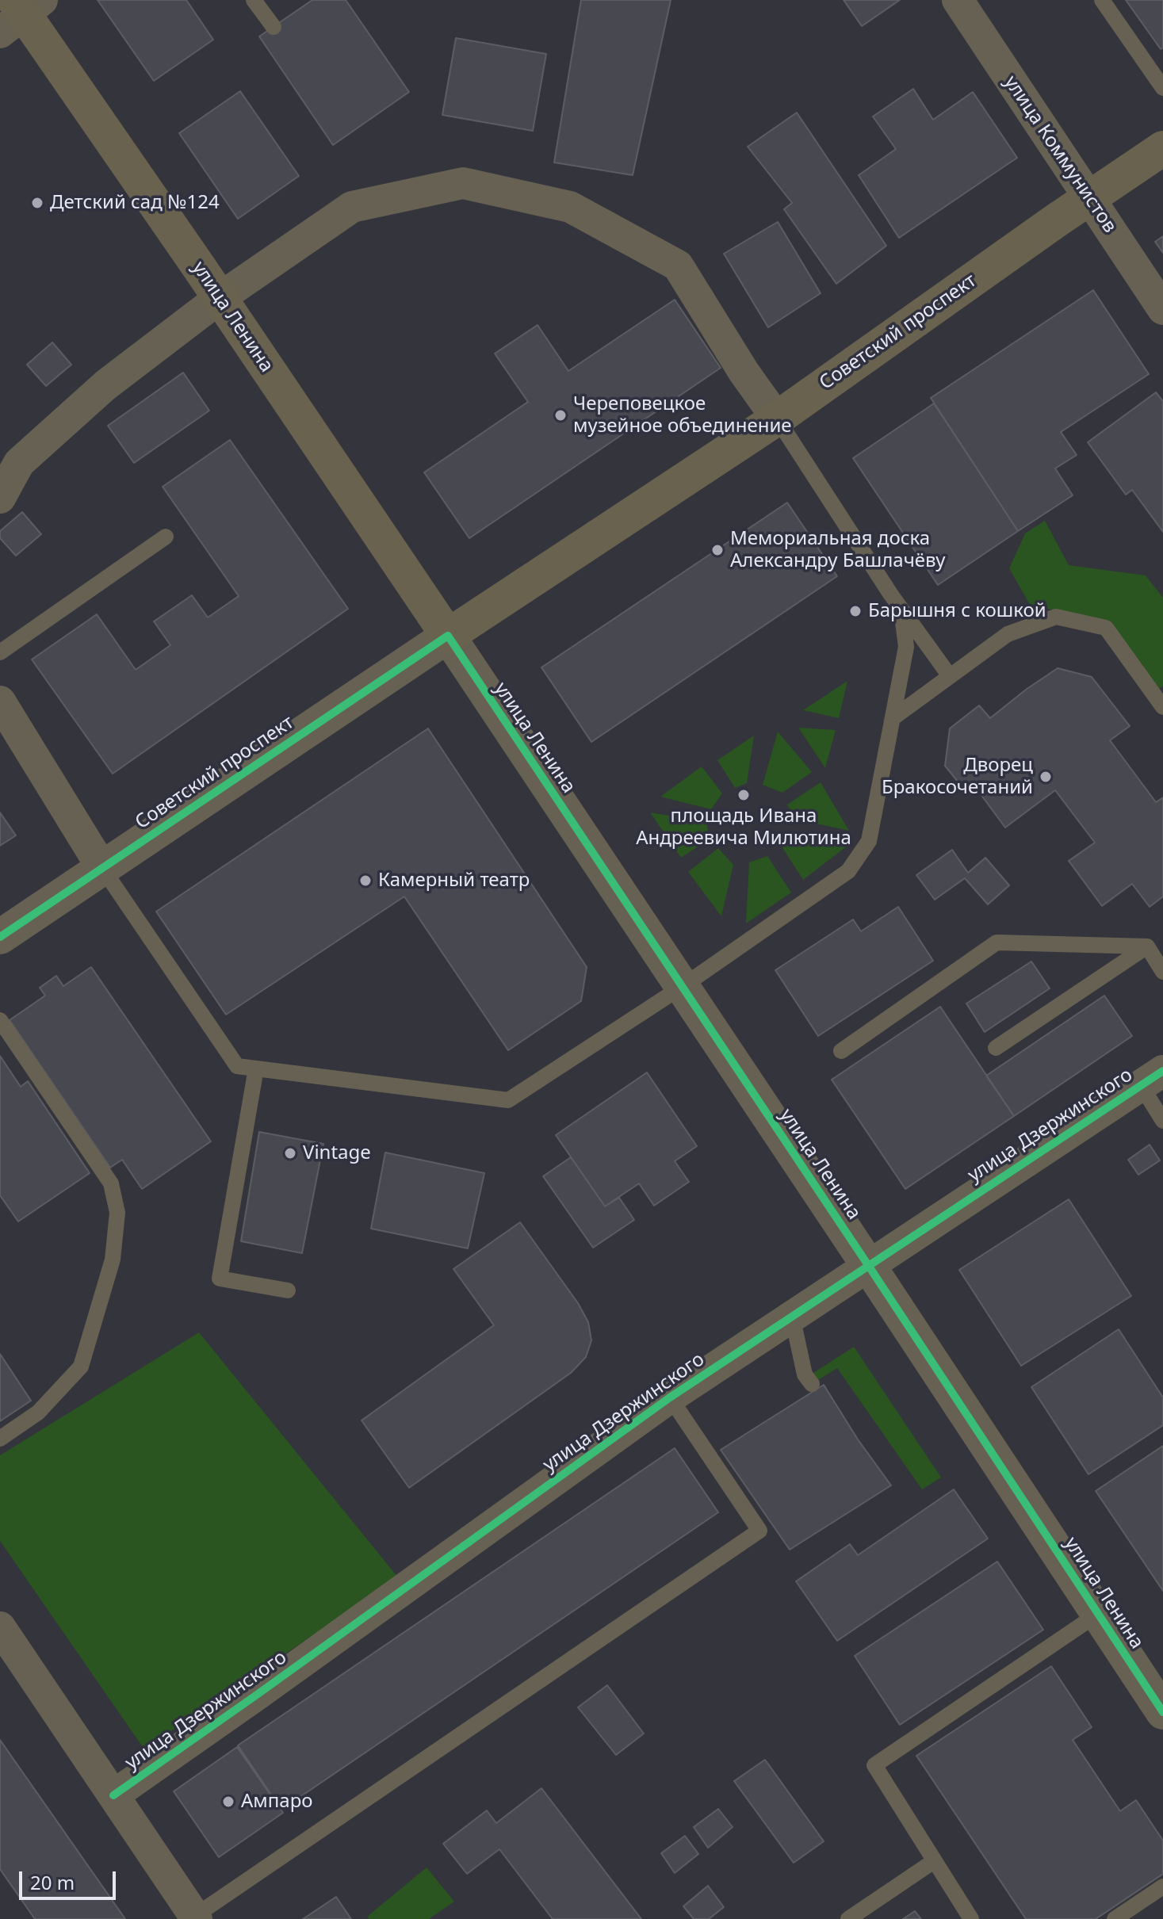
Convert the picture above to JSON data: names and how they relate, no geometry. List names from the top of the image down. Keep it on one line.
{"streets":{"main road":["улица Ленина","Советский проспект"],"street":["улица Коммунистов","улица Дзержинского"]},"crossings":[["улица Коммунистов","Советский проспект"],["улица Ленина","Советский проспект"],["улица Ленина","улица Дзержинского"]],"places":["Детский сад №124","Череповецкое музейное объединение","Мемориальная доска Александру Башлачёву","Барышня с кошкой","Дворец Бракосочетаний","площадь Ивана Андреевича Милютина","Камерный театр","Vintage","Ампаро"],"scale_bar":"20 m"}
